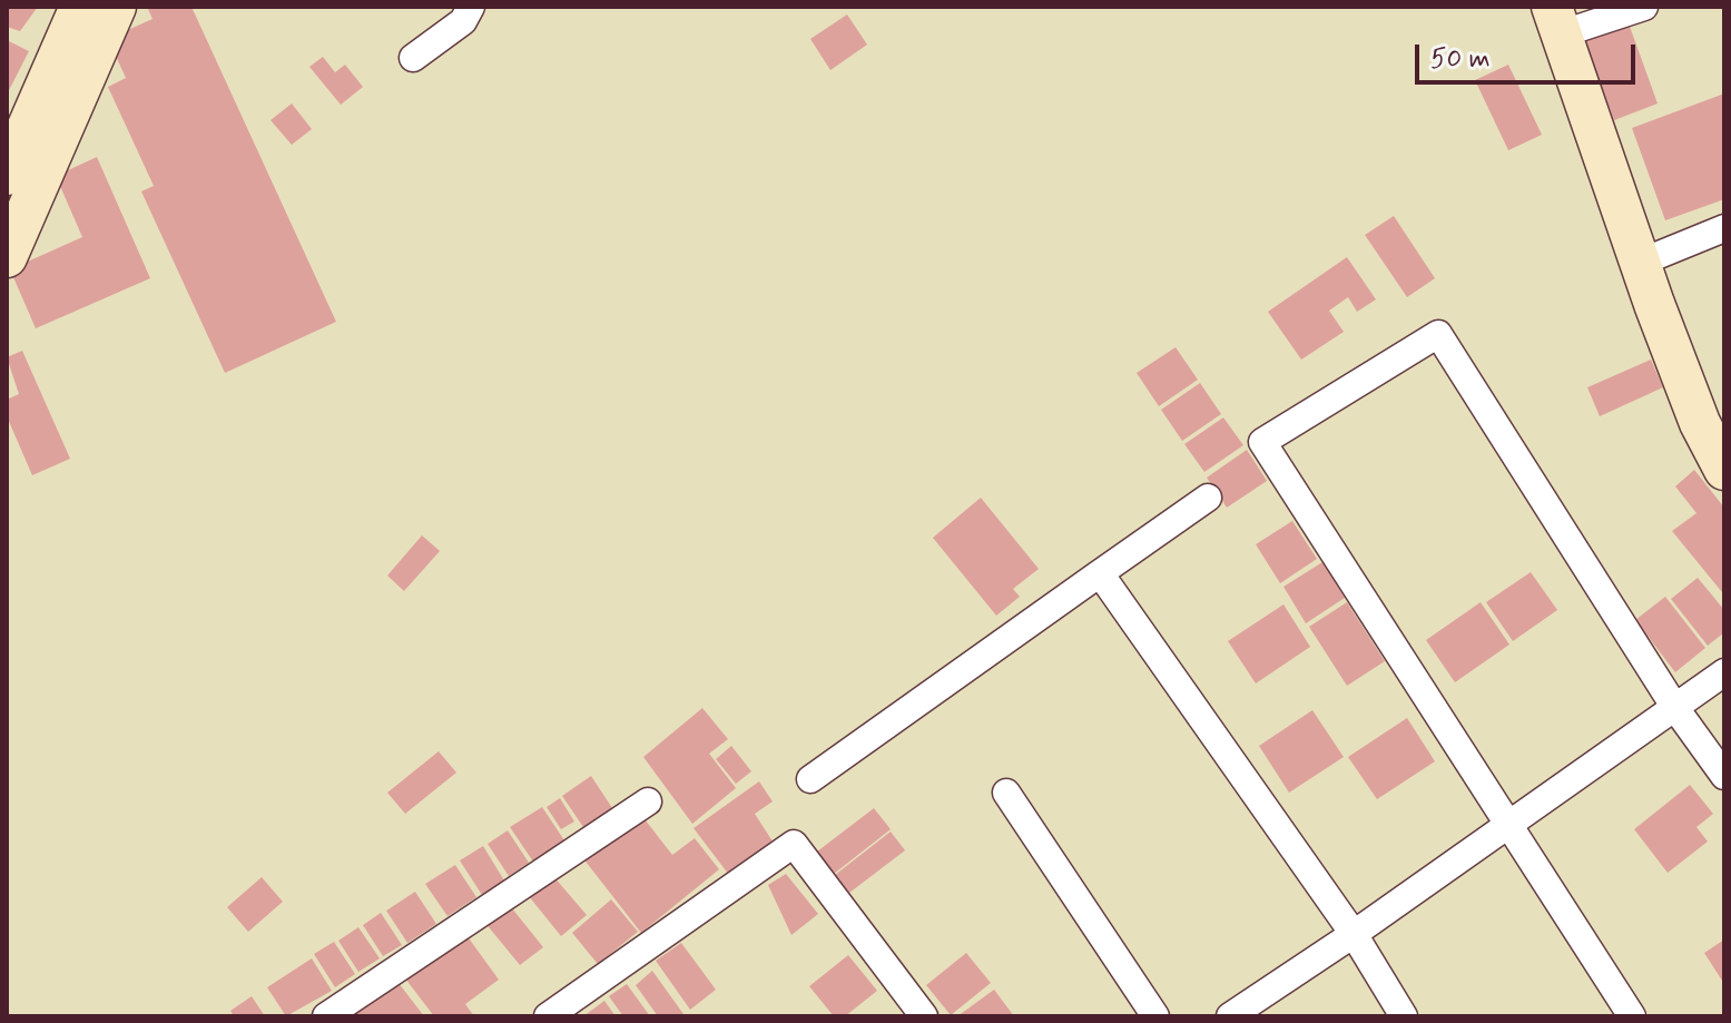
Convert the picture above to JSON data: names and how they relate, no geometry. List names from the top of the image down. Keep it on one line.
{"scale_bar":"50 m"}
